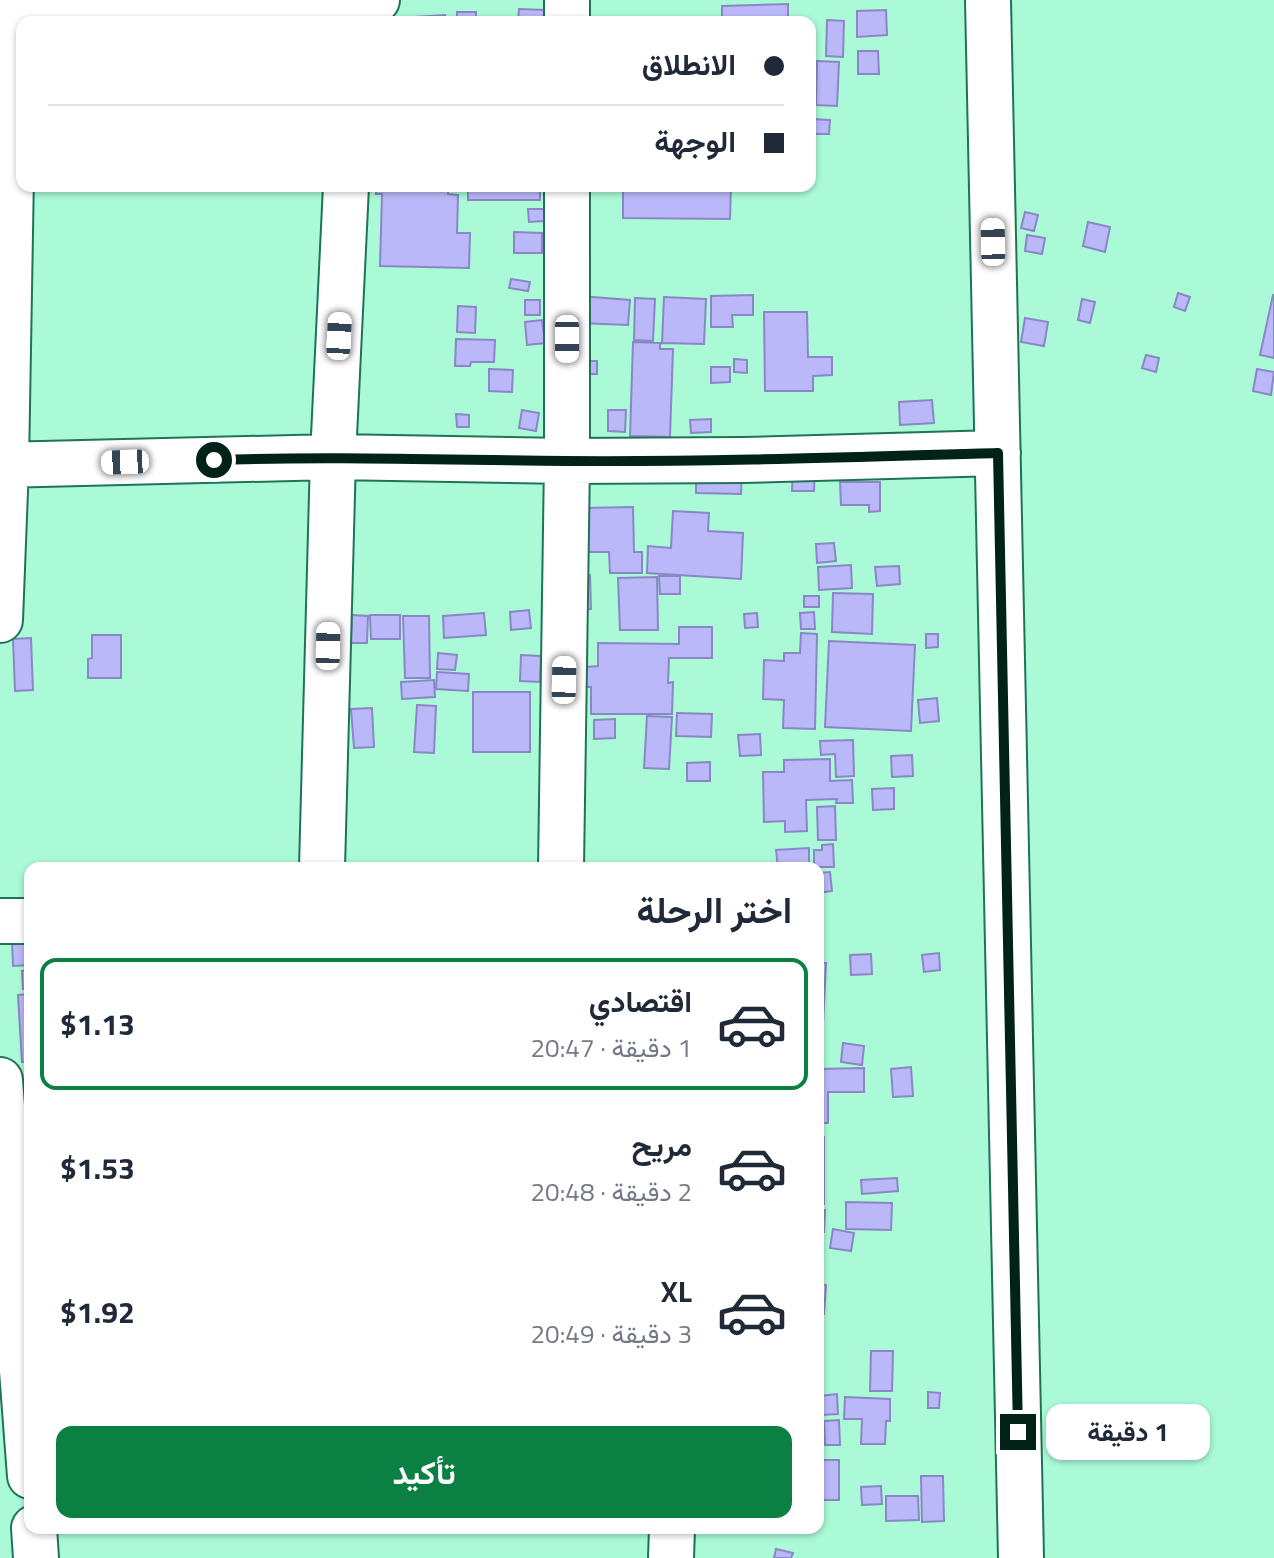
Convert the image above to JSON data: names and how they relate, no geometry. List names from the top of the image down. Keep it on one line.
{"page":{"banner":["الانطلاق","الوجهة"],"heading":"اختر الرحلة","list":[{"name":"اقتصادي","note":"1 دقيقة · 20:47","value":"$1.13"},{"name":"مريح","note":"2 دقيقة · 20:48","value":"$1.53"},{"name":"XL","note":"3 دقيقة · 20:49","value":"$1.92"}],"bubble":"1 دقيقة","buttons":"تأكيد"}}
